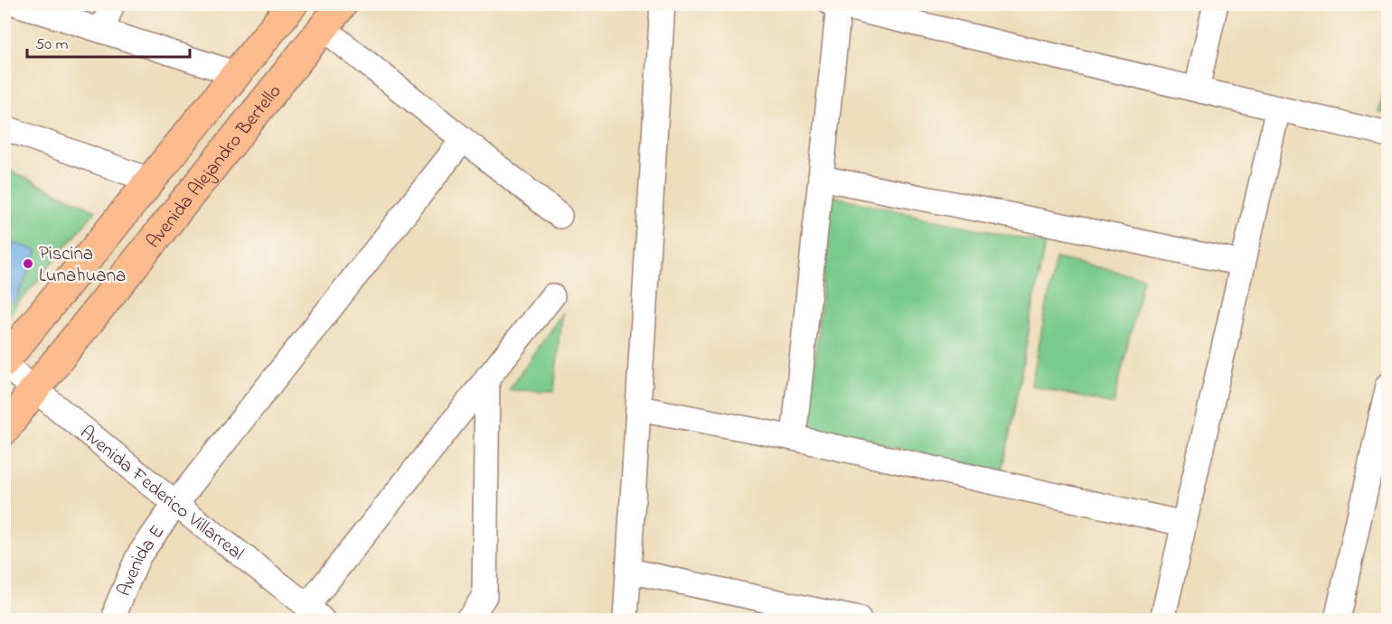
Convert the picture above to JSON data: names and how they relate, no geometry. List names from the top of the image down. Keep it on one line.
{"streets":{"main road":["Avenida Alejandro Bertello"],"street":["Avenida Federico Villarreal","Avenida E"]},"crossings":[["Avenida Alejandro Bertello","Avenida Federico Villarreal"],["Avenida Federico Villarreal","Avenida E"]],"places":["Piscina Lunahuana"],"scale_bar":"50 m"}
